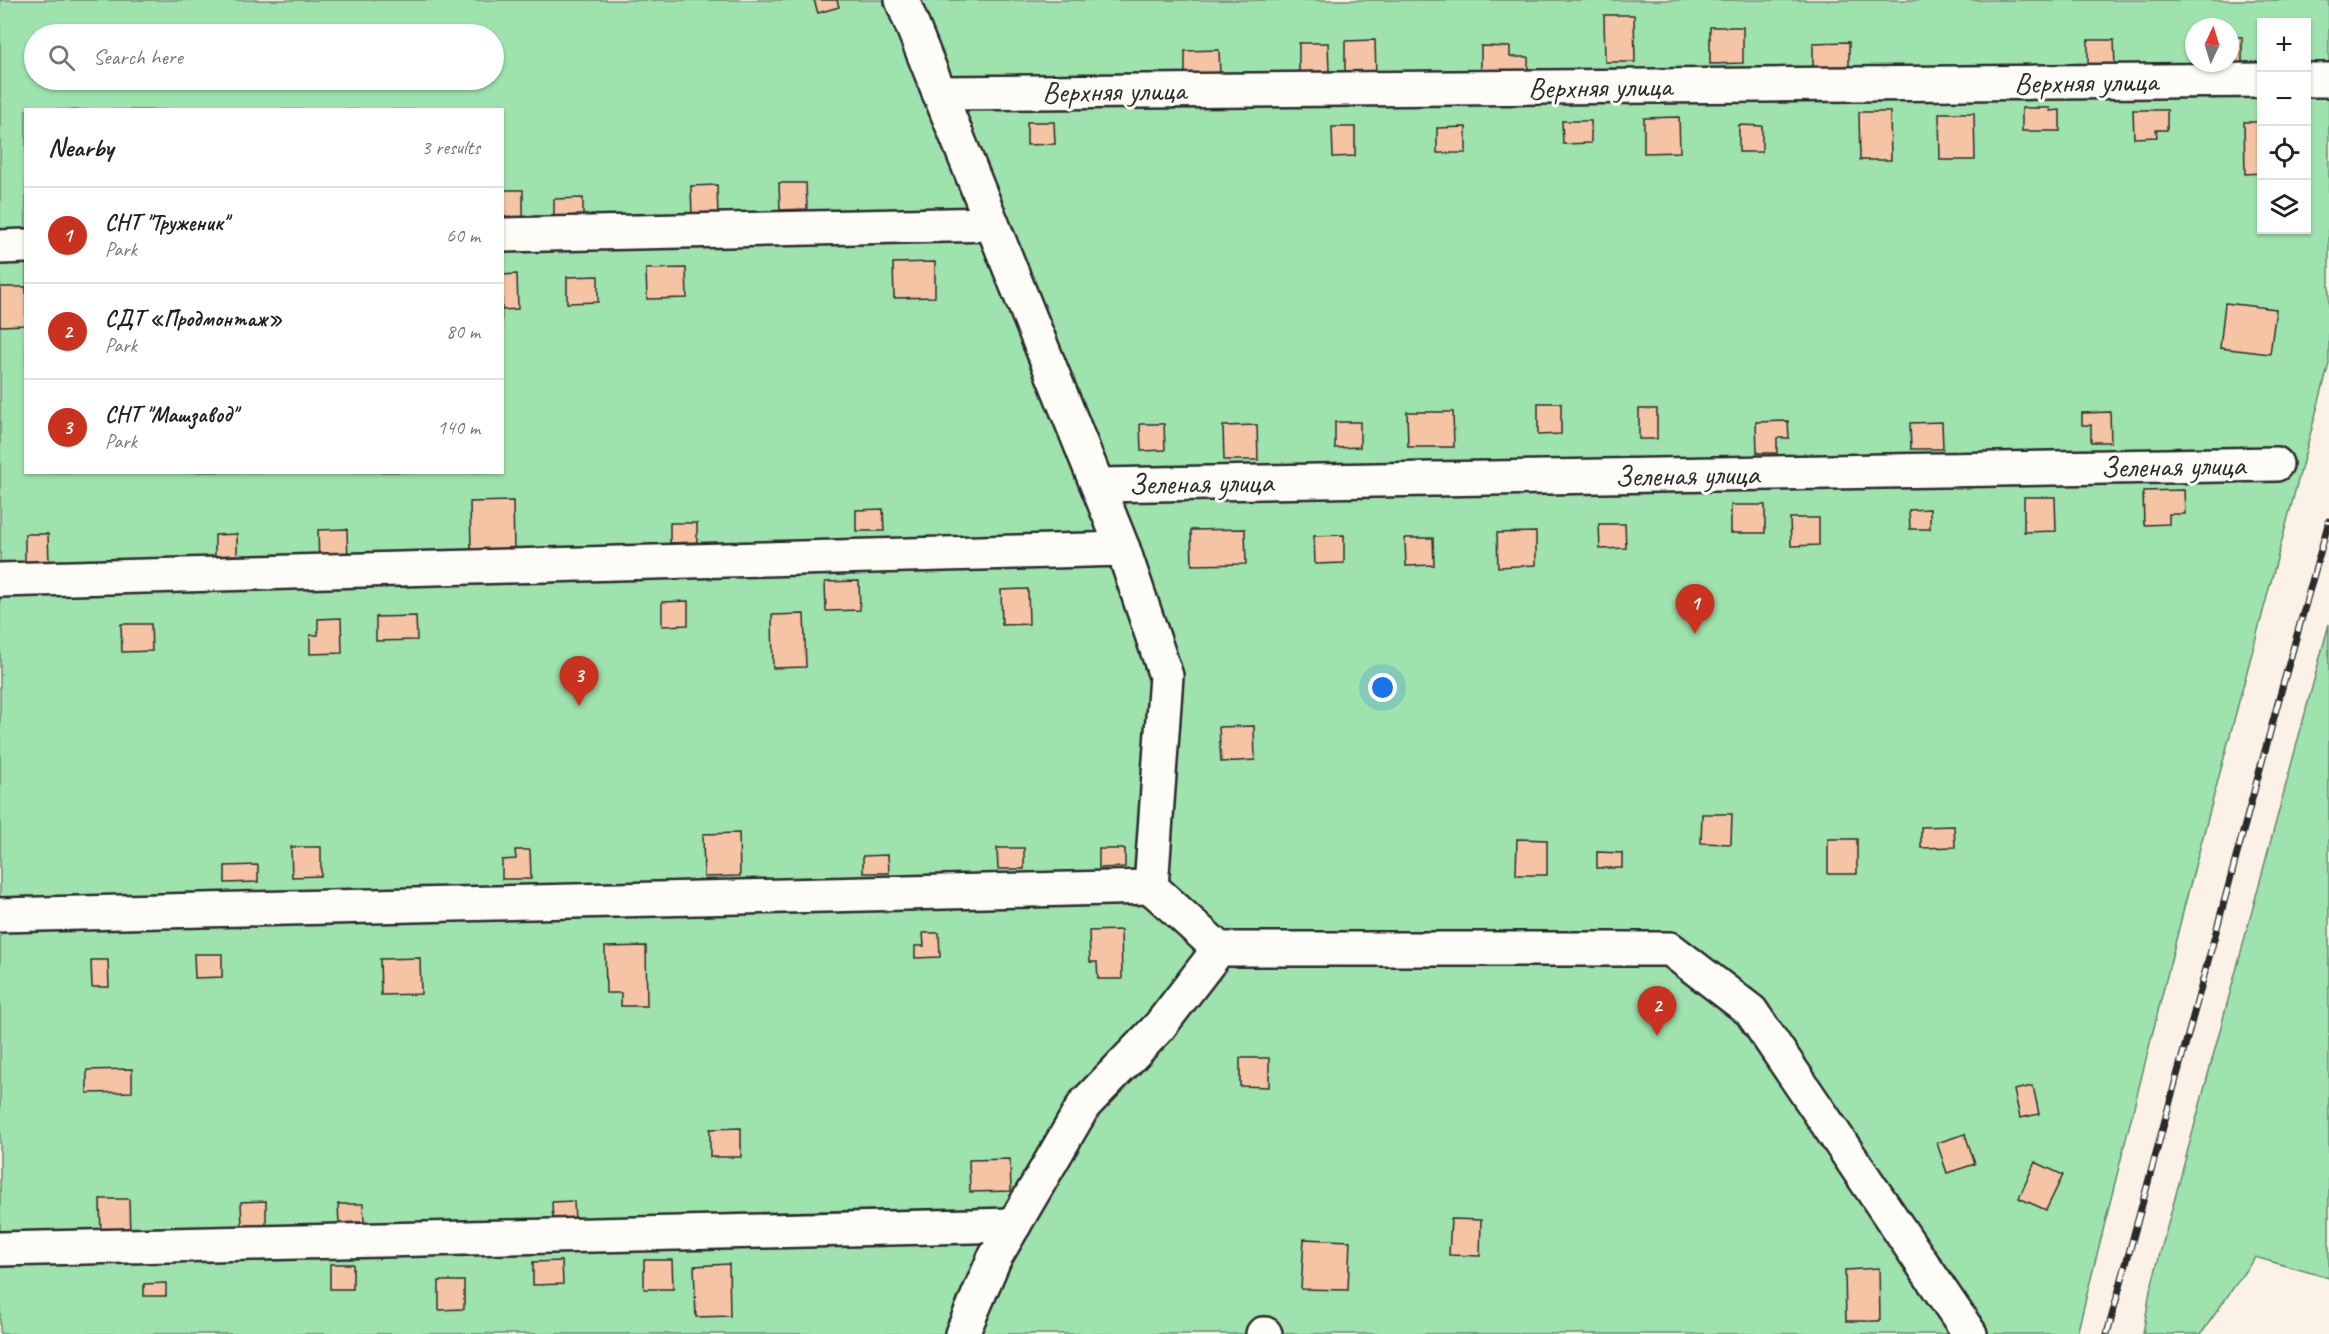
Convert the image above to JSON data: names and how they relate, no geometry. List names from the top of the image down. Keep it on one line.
{"streets":{"street":["Верхняя улица","Зеленая улица"]},"north":"top","page":{"map_buttons":["+","−"],"search":"Search here","heading":["Nearby","3 results"],"list":[{"mark":"1","name":"СНТ \"Труженик\"","note":"Park","value":"60 m"},{"mark":"2","name":"СДТ «Продмонтаж»","note":"Park","value":"80 m"},{"mark":"3","name":"СНТ \"Машзавод\"","note":"Park","value":"140 m"}],"pins":["1","3","2"]}}
